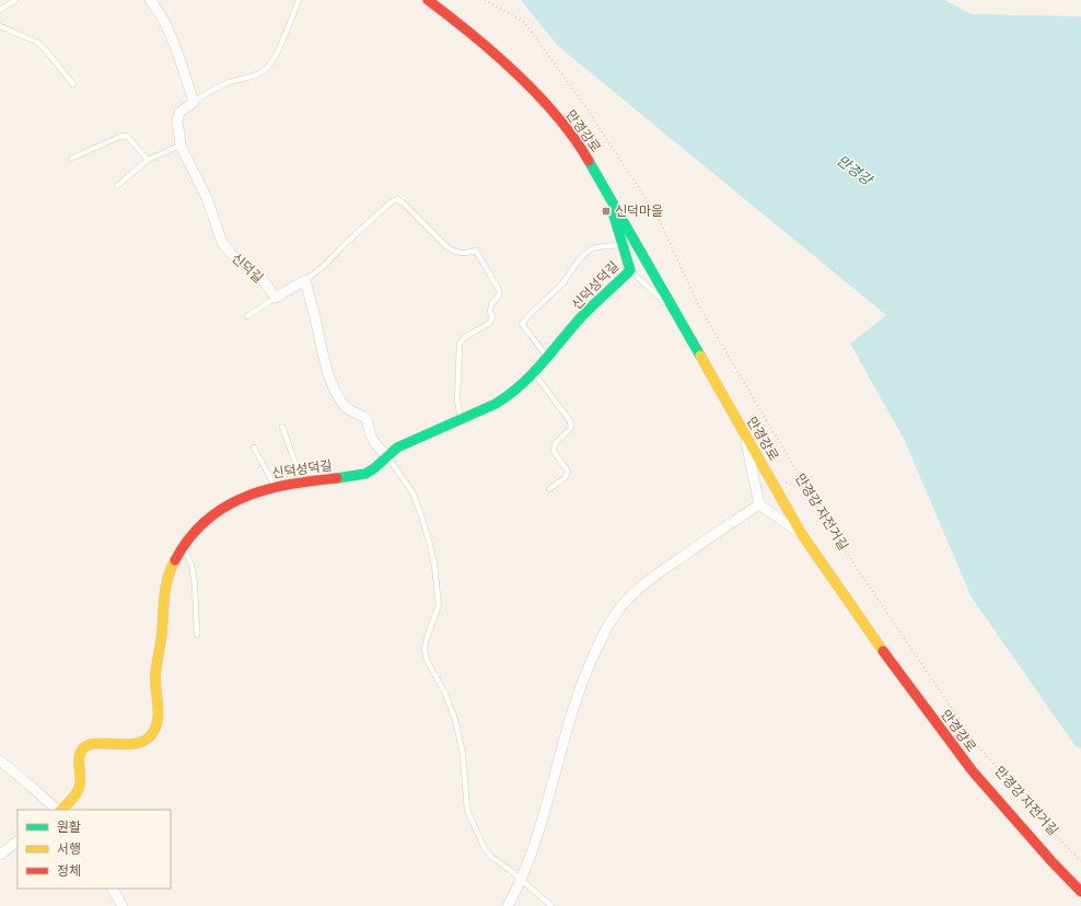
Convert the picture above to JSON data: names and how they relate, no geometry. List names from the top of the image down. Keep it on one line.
{"streets":{"street":["만경강로","신덕길","신덕성덕길"],"path":["만경강 자전거길"]},"crossings":[["만경강로","신덕성덕길"]],"water":["만경강"],"places":{"transit":["신덕마을"]},"legend":["원활","서행","정체"]}
